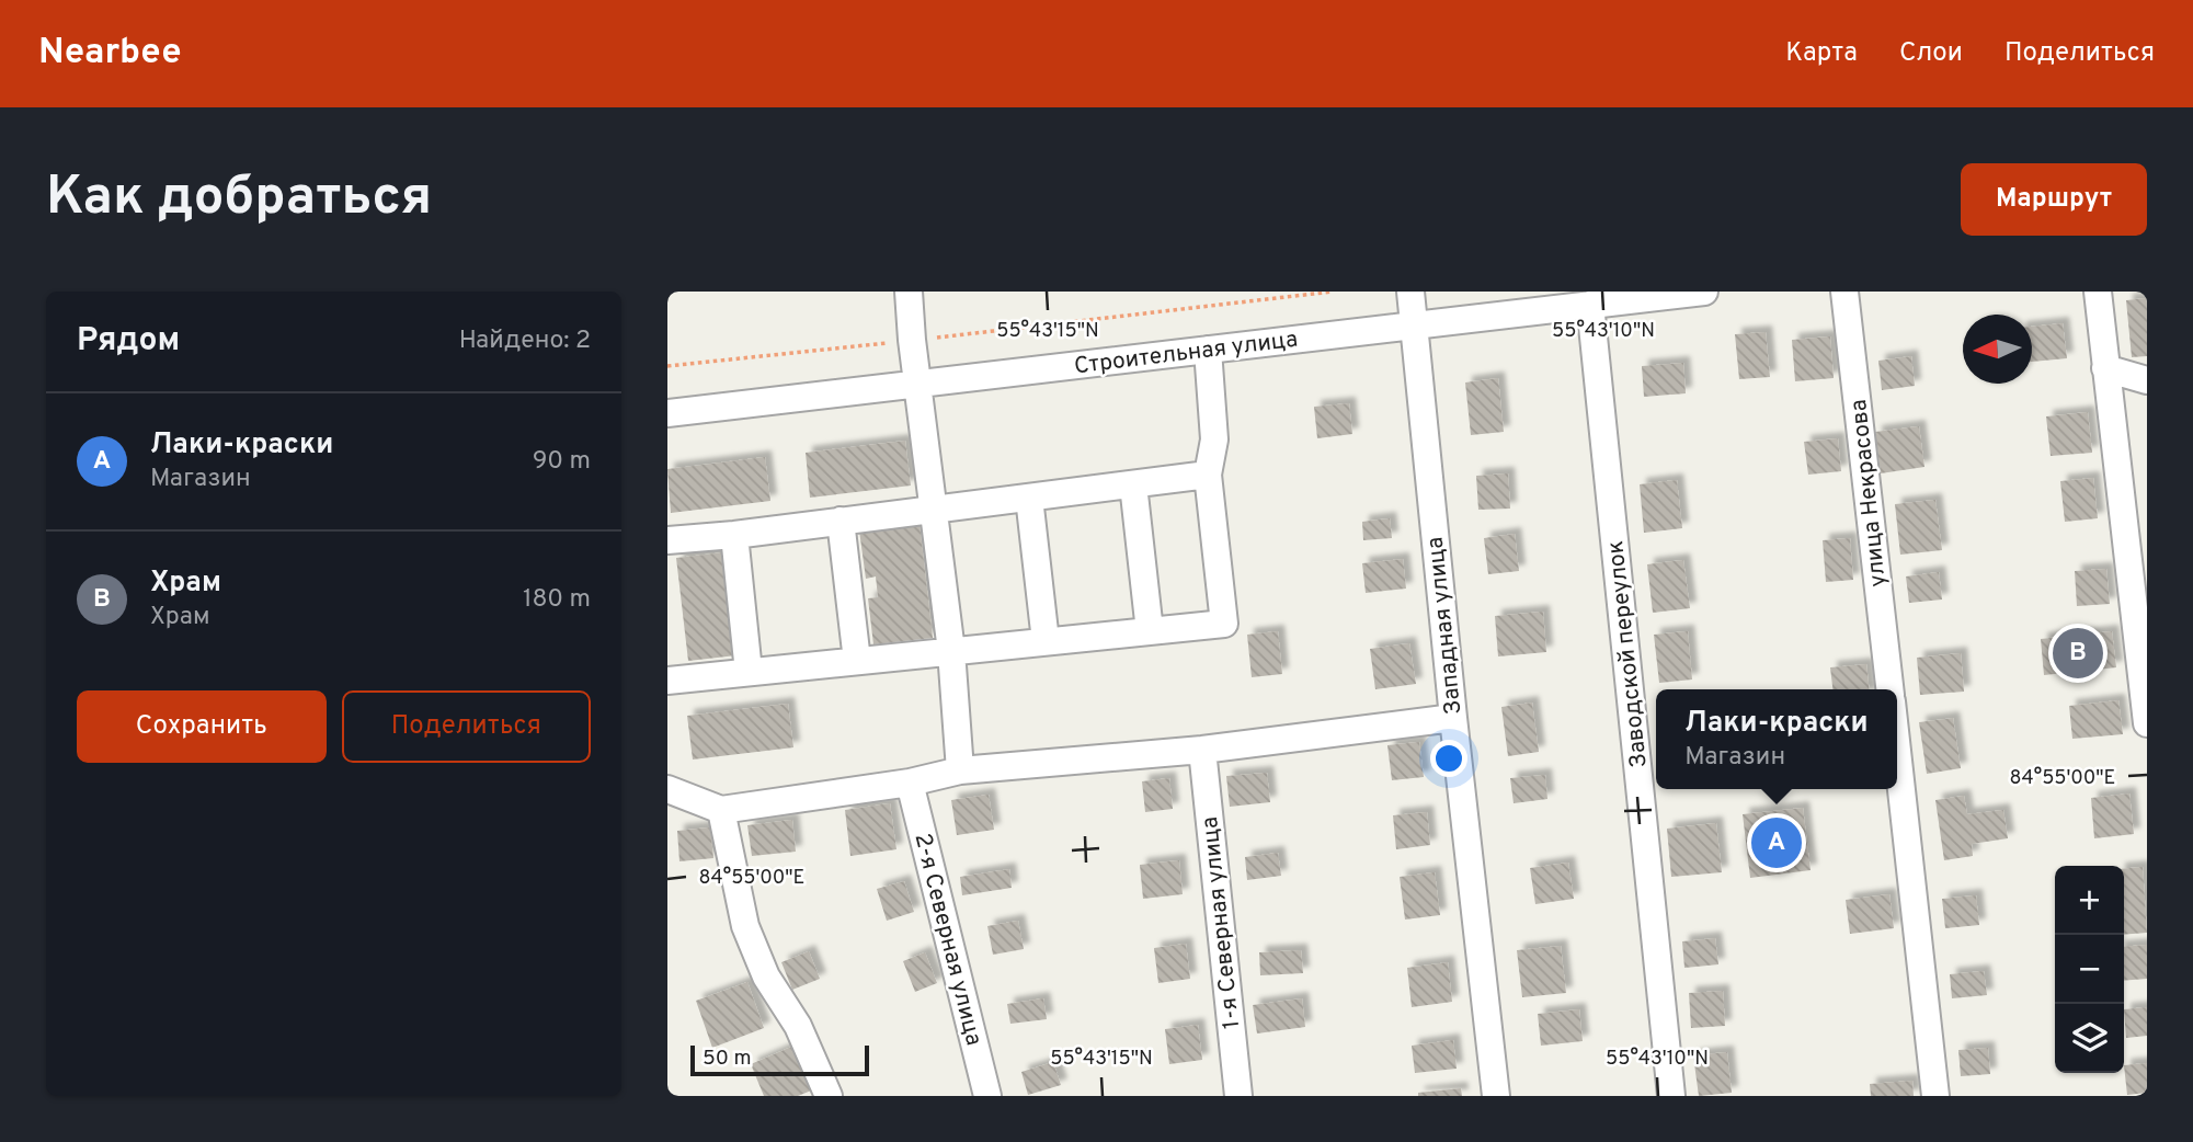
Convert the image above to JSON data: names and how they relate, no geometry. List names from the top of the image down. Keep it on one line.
{"streets":{"street":["Строительная улица","улица Некрасова","Западная улица","Заводской переулок","1-я Северная улица","2-я Северная улица"]},"crossings":[["Строительная улица","Западная улица"],["Строительная улица","Заводской переулок"]],"scale_bar":"50 m","north":"left","page":{"header":"Nearbee","nav":["Карта","Слои","Поделиться"],"buttons":["Маршрут",["Сохранить","Поделиться"]],"title":"Как добраться","heading":["Рядом","Найдено: 2"],"list":[{"mark":"A","name":"Лаки-краски","note":"Магазин","value":"90 m"},{"mark":"B","name":"Храм","note":"Храм","value":"180 m"}],"pins":["B","A"],"popup":["Лаки-краски","Магазин"],"map_buttons":["+","−"],"scale":"50 m"},"coordinates":["55°43'15\"N","55°43'10\"N","84°55'00\"E"]}
